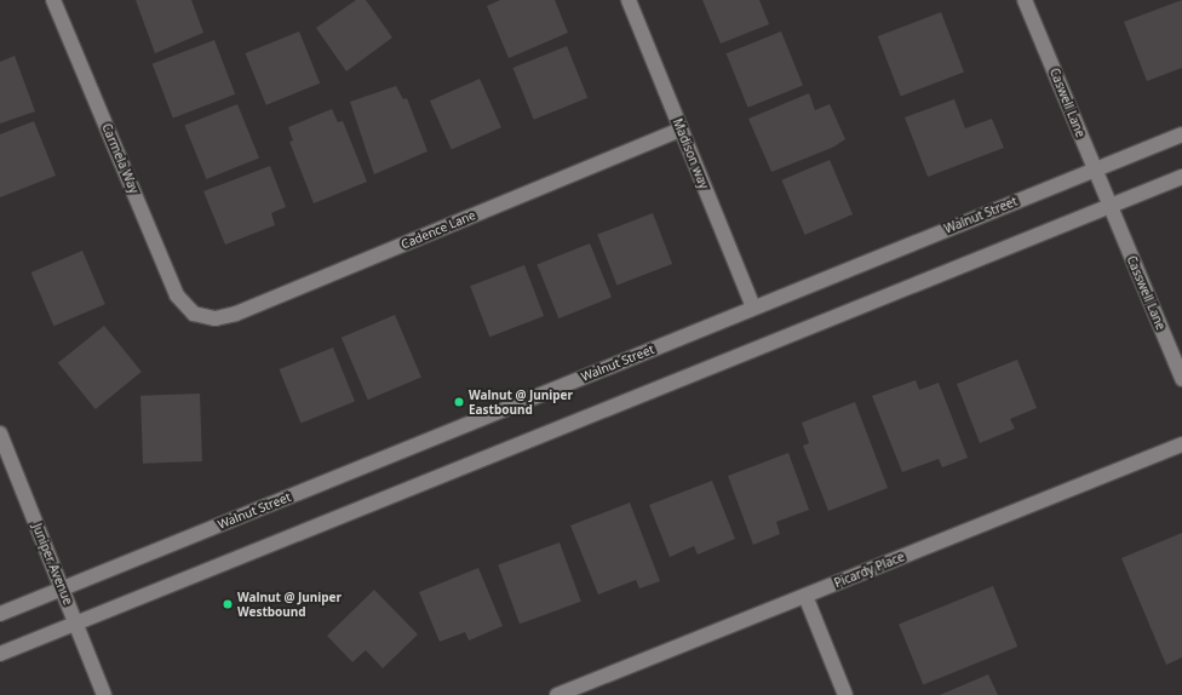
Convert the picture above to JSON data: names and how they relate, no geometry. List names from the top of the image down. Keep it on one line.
{"streets":{"street":["Caswell Lane","Madison way","Carmela Way","Walnut Street","Cadence Lane","Casswell Lane","Juniper Avenue","Picardy Place"]},"crossings":[["Caswell Lane","Walnut Street"],["Caswell Lane","Casswell Lane"],["Madison way","Walnut Street"],["Madison way","Cadence Lane"],["Carmela Way","Cadence Lane"],["Walnut Street","Juniper Avenue"]],"places":["Walnut @ Juniper Eastbound","Walnut @ Juniper Westbound"]}
